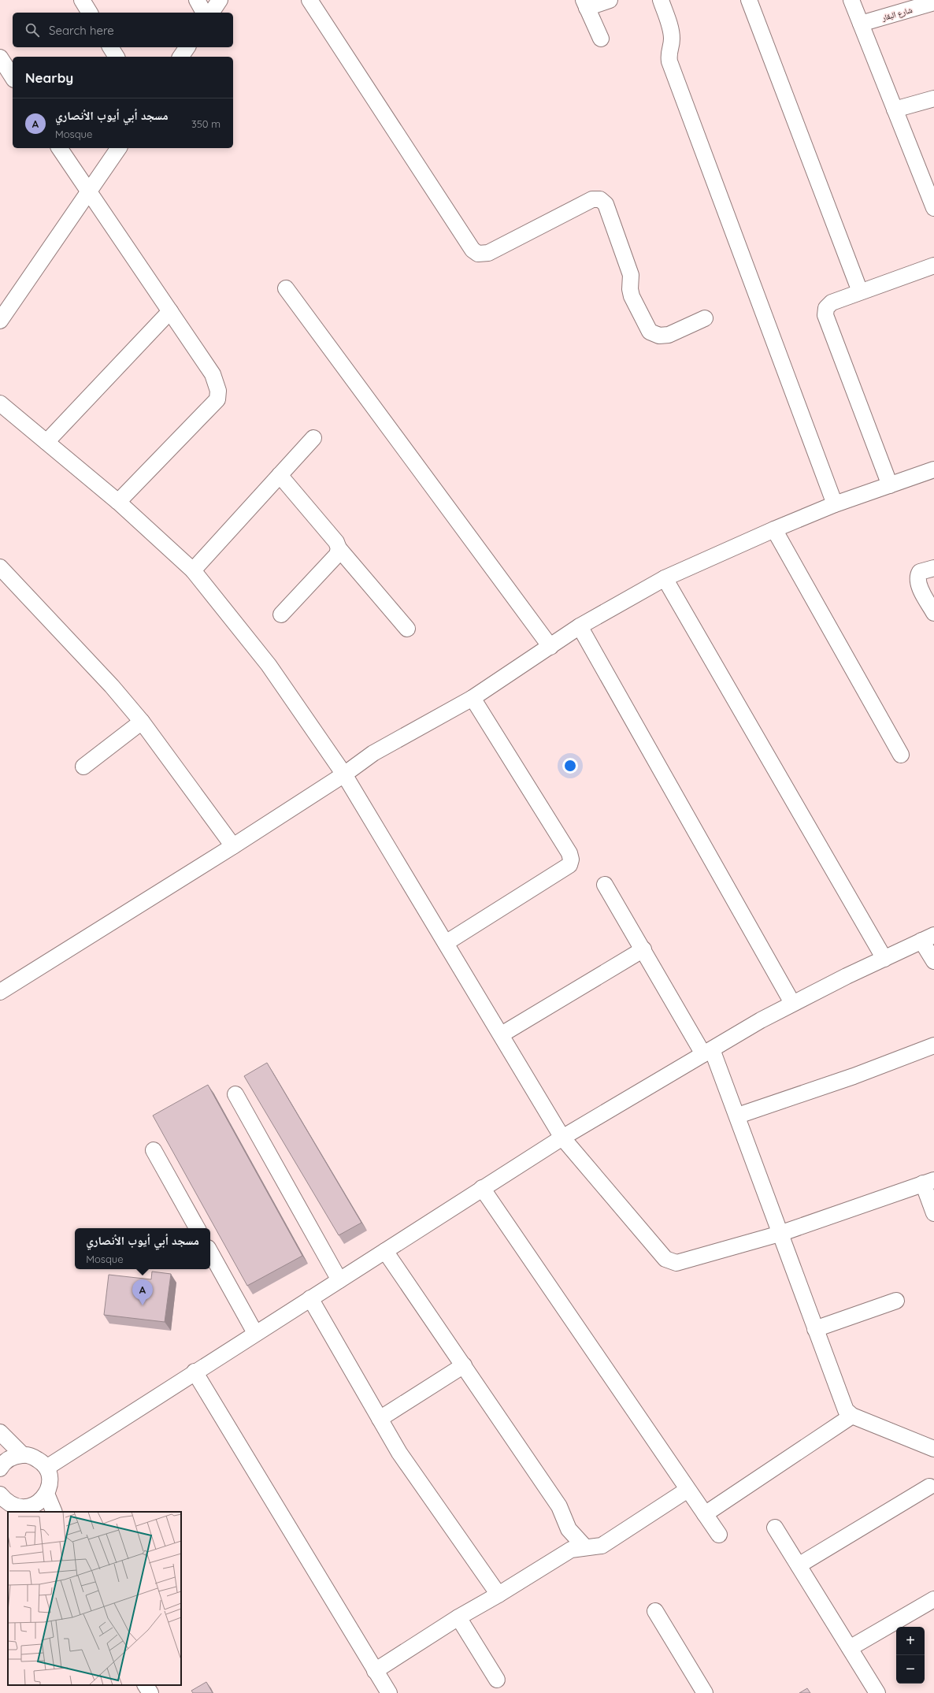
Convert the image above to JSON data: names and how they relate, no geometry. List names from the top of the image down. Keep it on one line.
{"streets":{"street":["شارع البقار"]},"page":{"search":"Search here","heading":"Nearby","list":[{"mark":"A","name":"مسجد أبي أيوب الأنصاري","note":"Mosque","value":"350 m"}],"popup":["مسجد أبي أيوب الأنصاري","Mosque"],"pins":"A","map_buttons":["+","−"]}}
